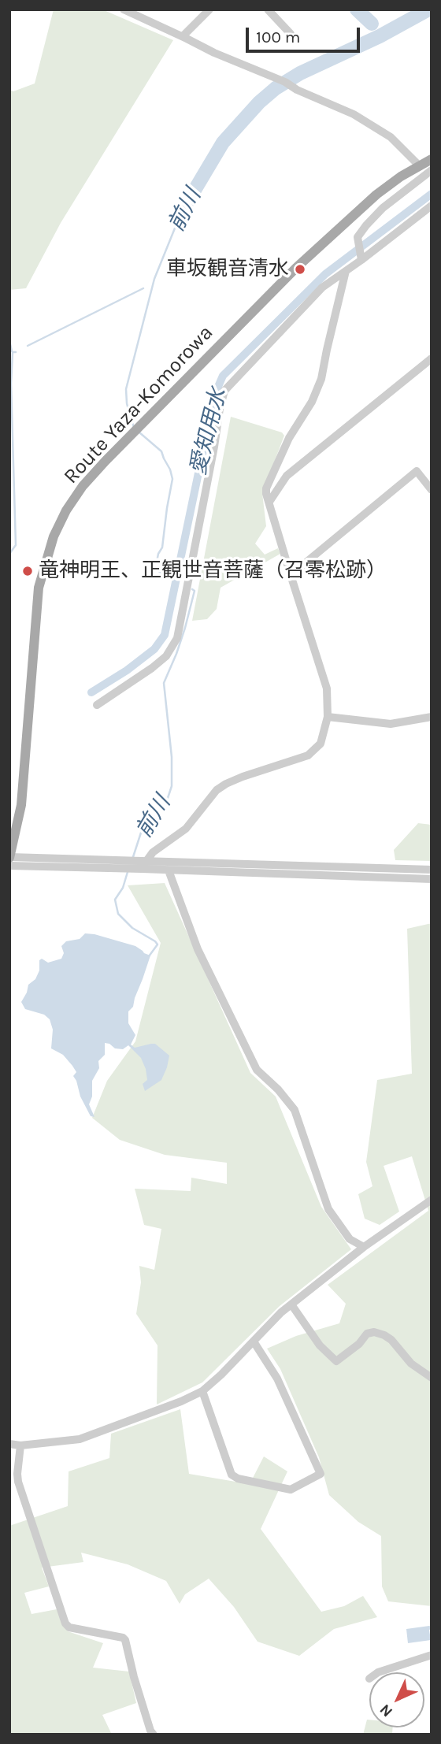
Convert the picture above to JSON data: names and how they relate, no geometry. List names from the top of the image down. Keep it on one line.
{"streets":{"main road":["Route Yaza-Komorowa"]},"water":["前川","愛知用水"],"places":["車坂観音清水","竜神明王、正観世音菩薩（召零松跡）"],"scale_bar":"100 m","north":"bottom left"}
